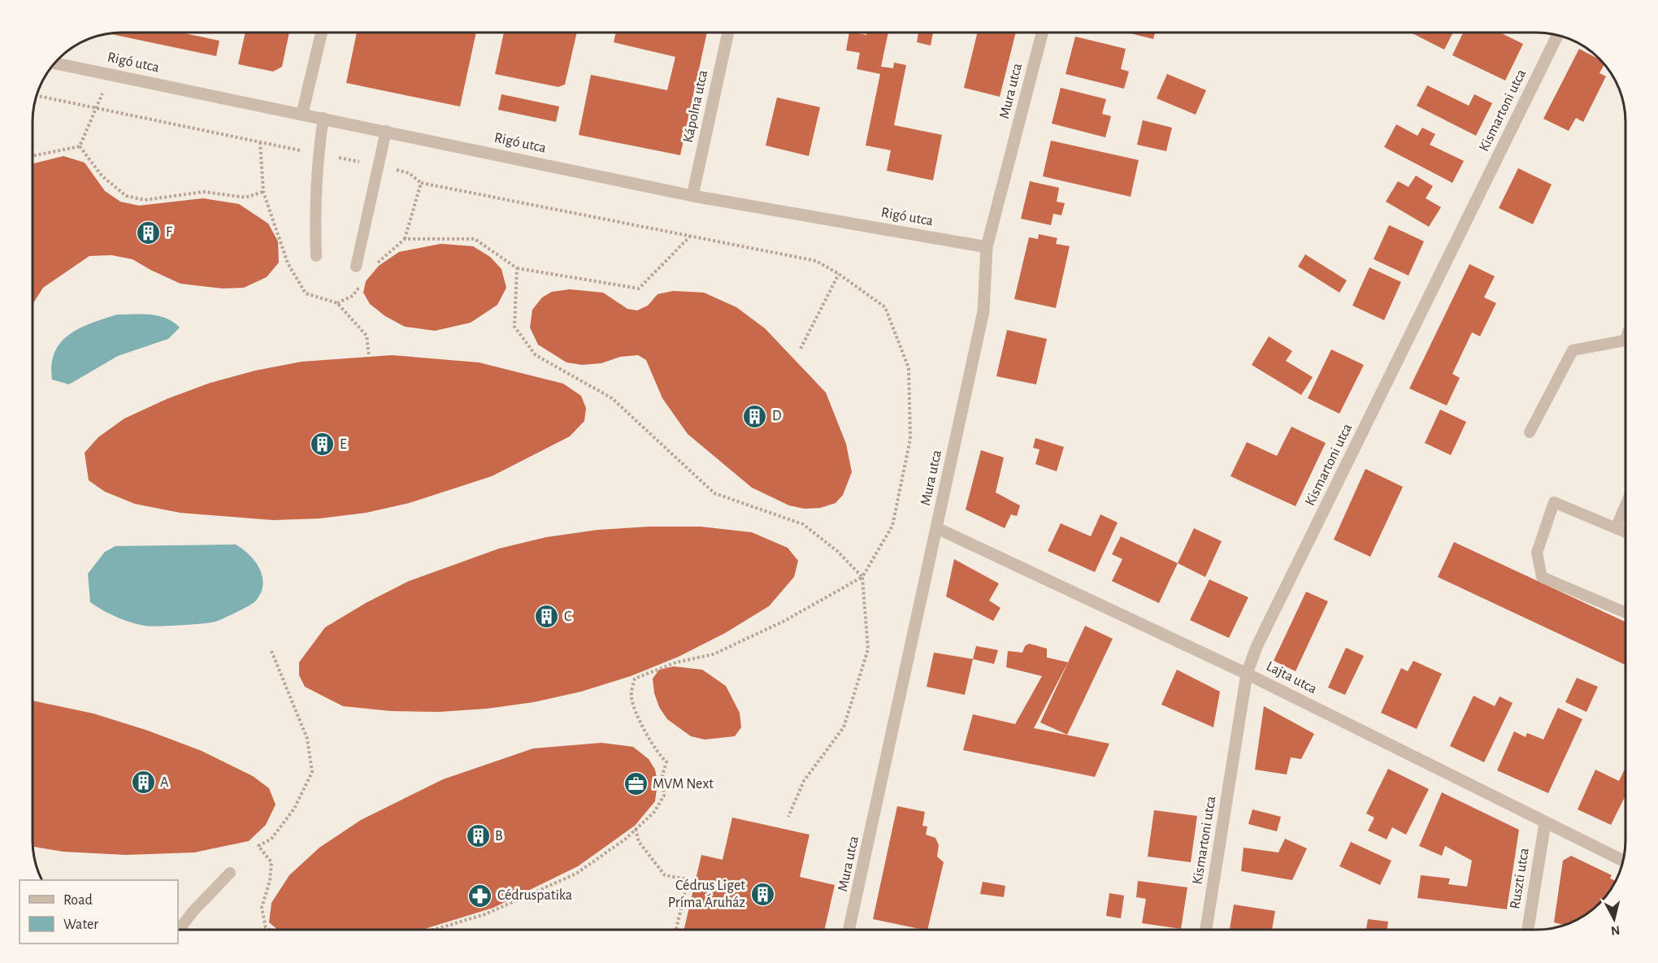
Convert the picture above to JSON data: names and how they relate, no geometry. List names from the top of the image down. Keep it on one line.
{"streets":{"street":["Rigó utca","Mura utca","Kápolna utca","Kismartoni utca","Lajta utca","Ruszti utca"]},"crossings":[["Rigó utca","Mura utca"],["Rigó utca","Kápolna utca"],["Mura utca","Lajta utca"],["Kismartoni utca","Lajta utca"],["Lajta utca","Ruszti utca"]],"places":{"building":["F","D","E","C","A","B","Cédrus Liget Príma Áruház"],"office":["MVM Next"],"pharmacy":["Cédruspatika"]},"legend":["Road","Water"],"north":"bottom"}
